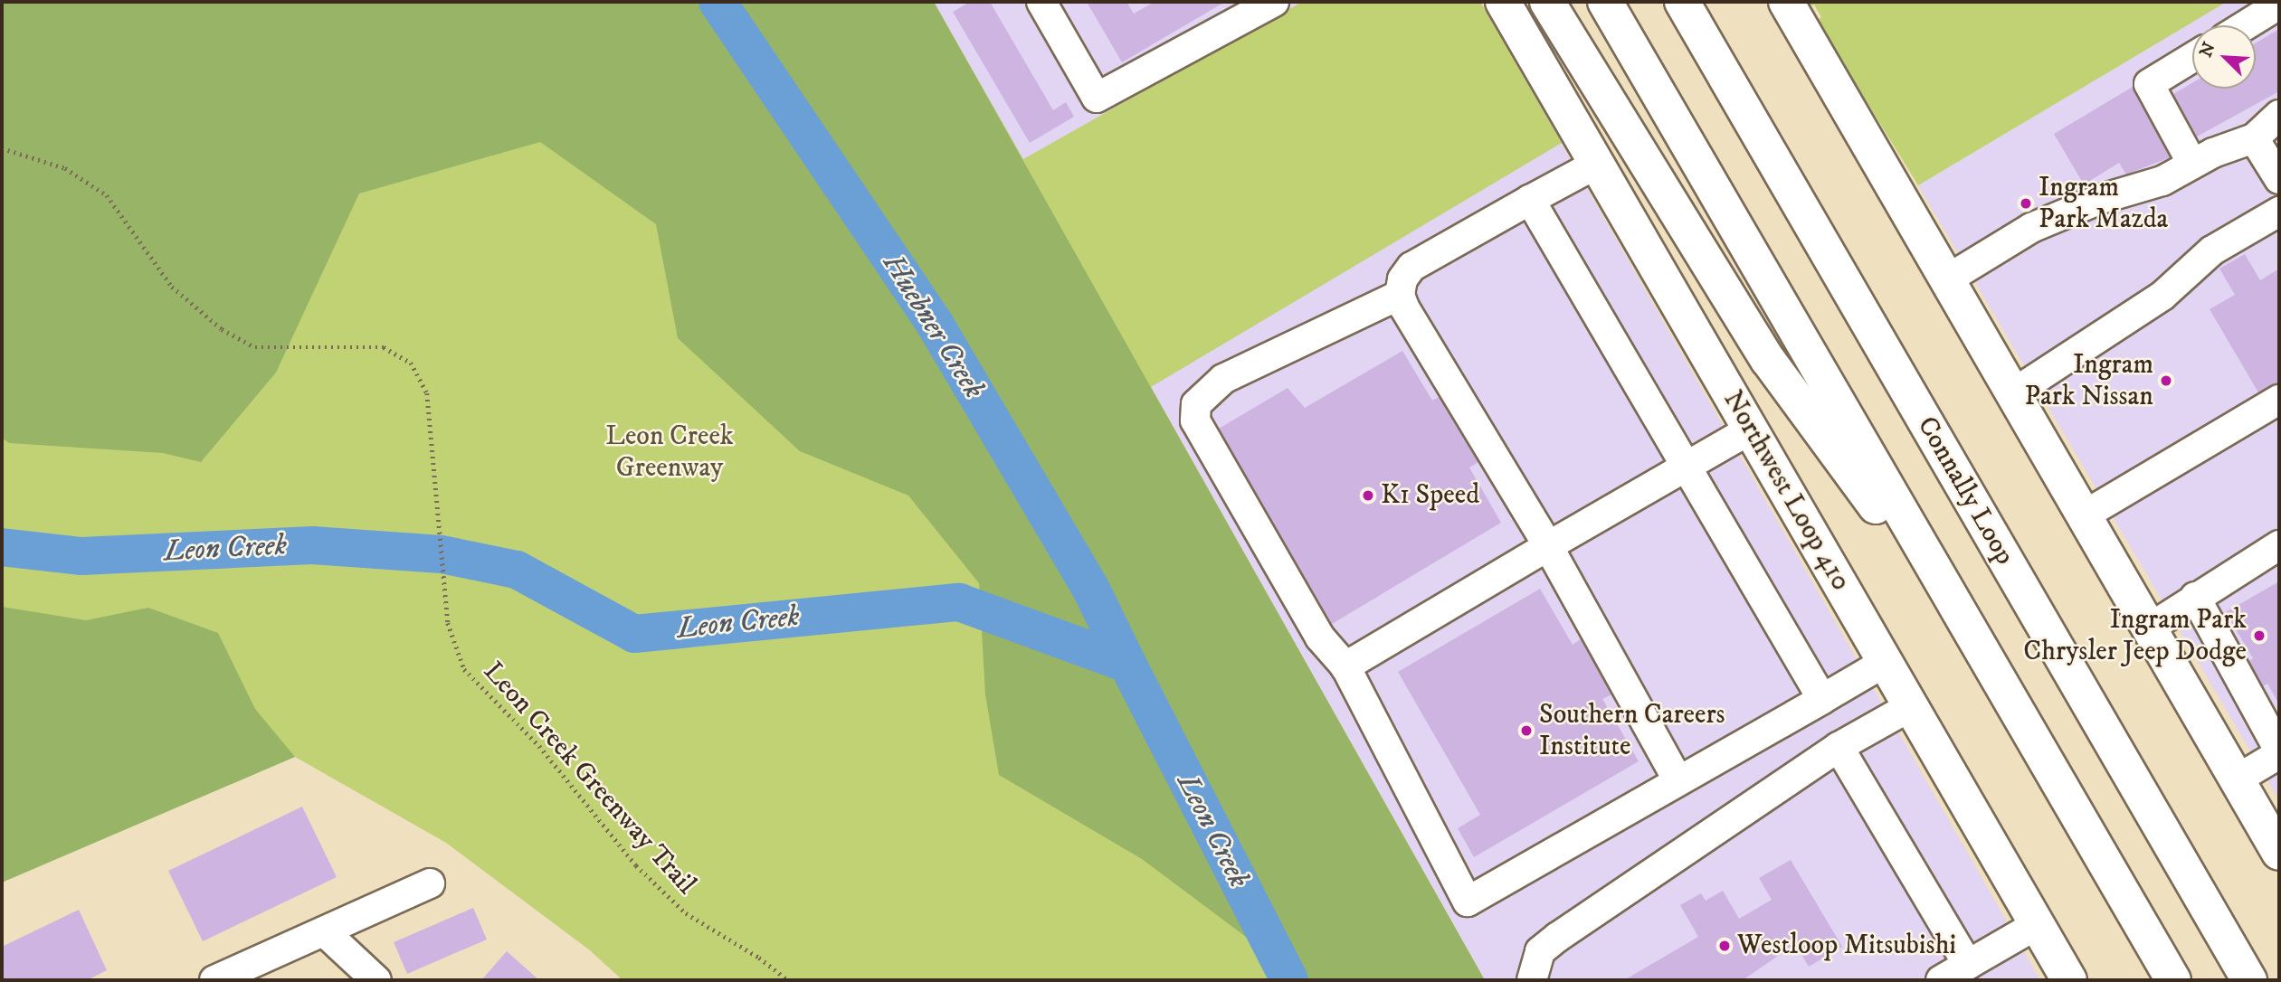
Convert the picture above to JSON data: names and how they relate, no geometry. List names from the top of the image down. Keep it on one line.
{"streets":{"main road":["Northwest Loop 410","Connally Loop"],"path":["Leon Creek Greenway Trail"]},"water":["Huebner Creek","Leon Creek"],"parks":["Leon Creek Greenway"],"places":["Ingram Park Mazda","Ingram Park Nissan","K1 Speed","Ingram Park Chrysler Jeep Dodge","Southern Careers Institute","Westloop Mitsubishi"],"north":"top left"}
